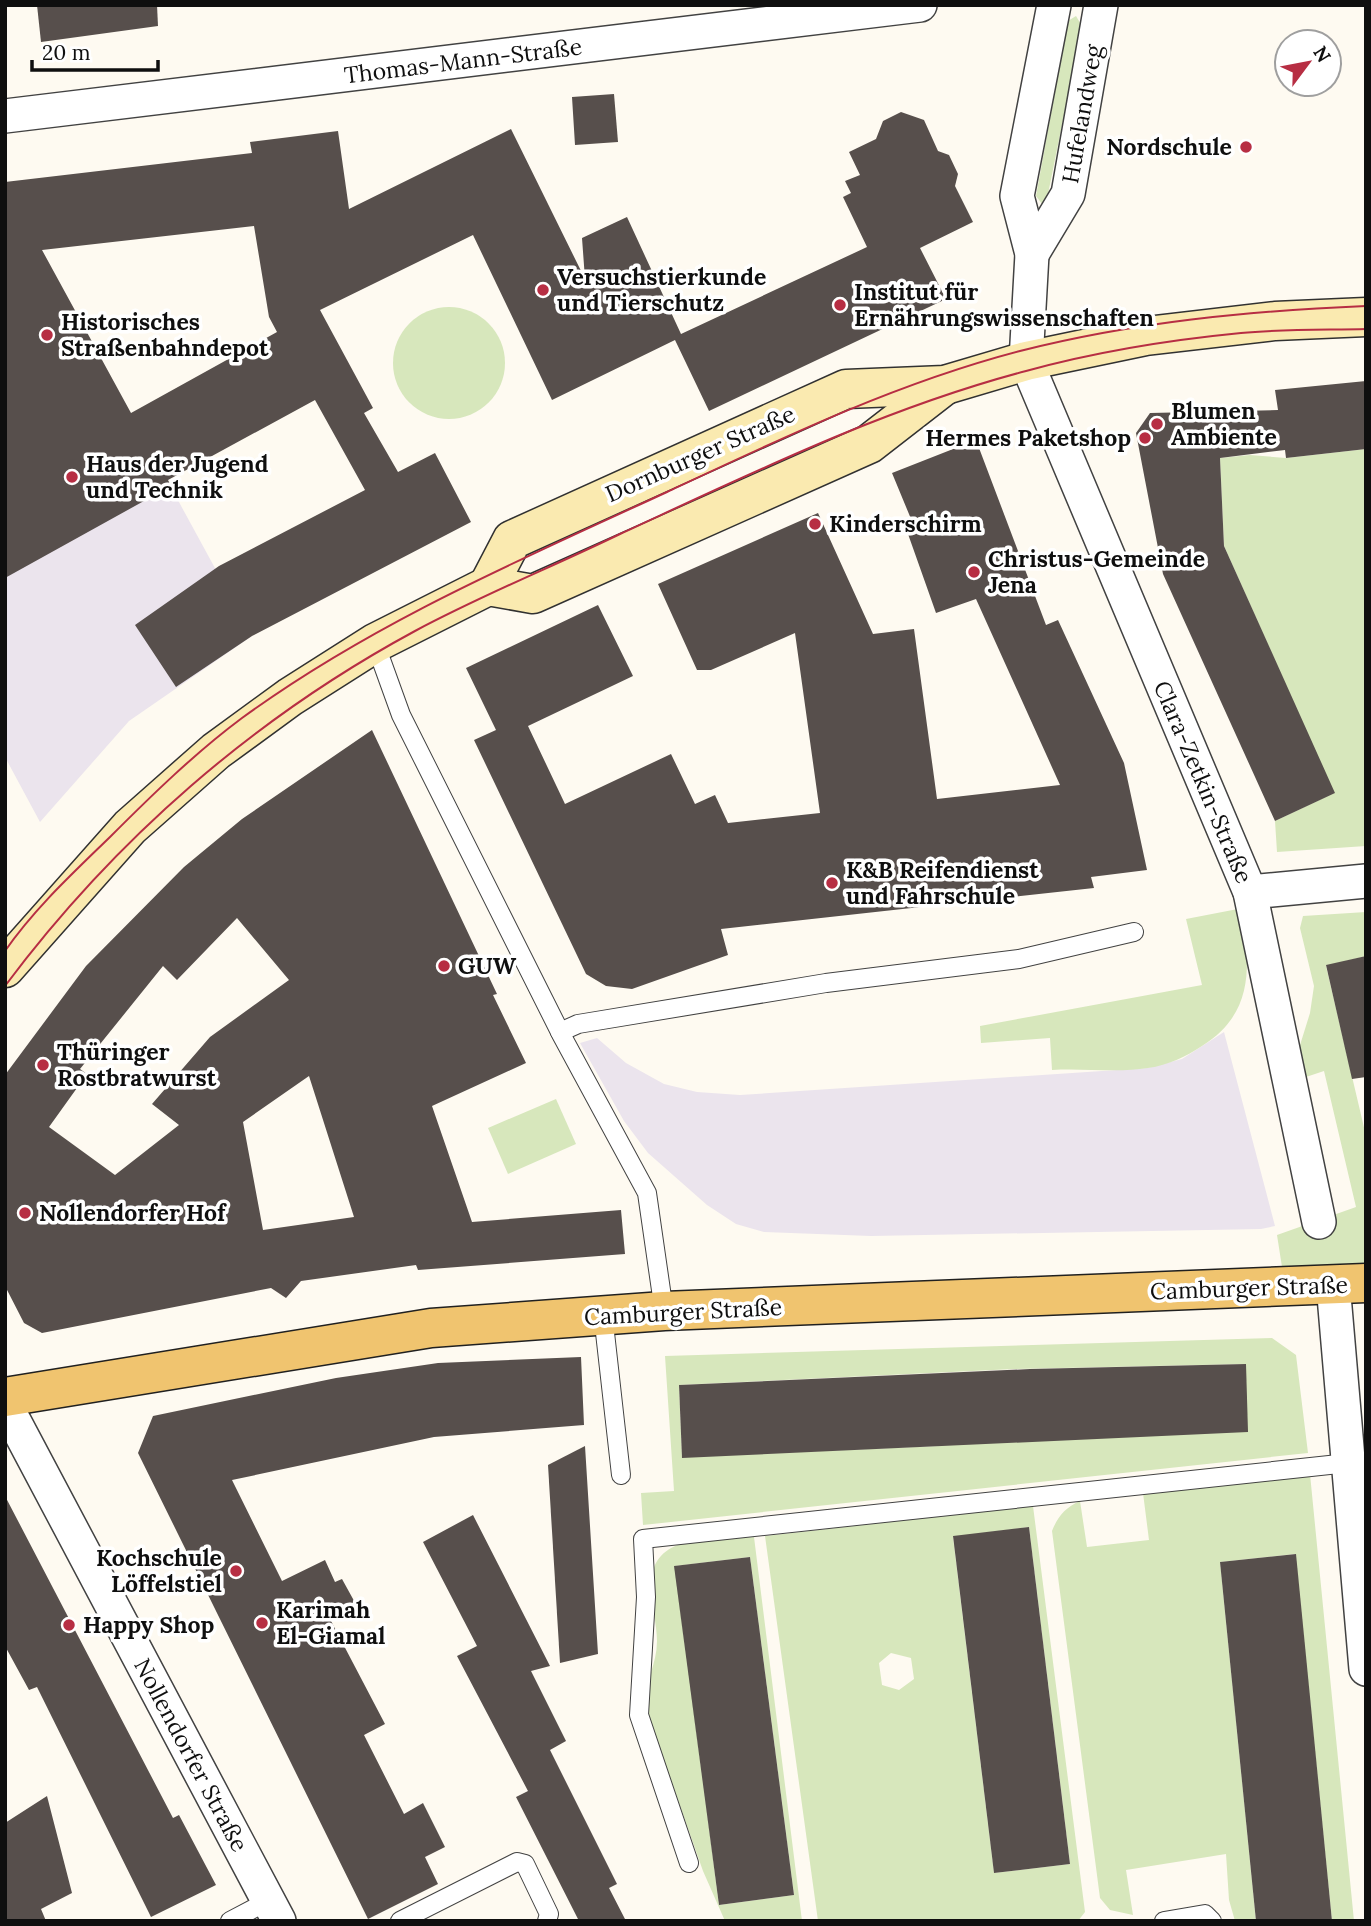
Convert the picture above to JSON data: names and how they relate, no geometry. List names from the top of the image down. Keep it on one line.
{"streets":{"main road":["Camburger Straße"],"street":["Thomas-Mann-Straße","Hufelandweg","Dornburger Straße","Clara-Zetkin-Straße","Nollendorfer Straße"]},"crossings":[["Hufelandweg","Dornburger Straße"],["Hufelandweg","Clara-Zetkin-Straße"],["Dornburger Straße","Clara-Zetkin-Straße"]],"places":["Nordschule","Versuchstierkunde und Tierschutz","Institut für Ernährungswissenschaften","Historisches Straßenbahndepot","Blumen Ambiente","Hermes Paketshop","Haus der Jugend und Technik","Kinderschirm","Christus-Gemeinde Jena","K&B Reifendienst und Fahrschule","GUW","Thüringer Rostbratwurst","Nollendorfer Hof","Kochschule Löffelstiel","Karimah El-Giamal","Happy Shop"],"scale_bar":"20 m","north":"top right"}
